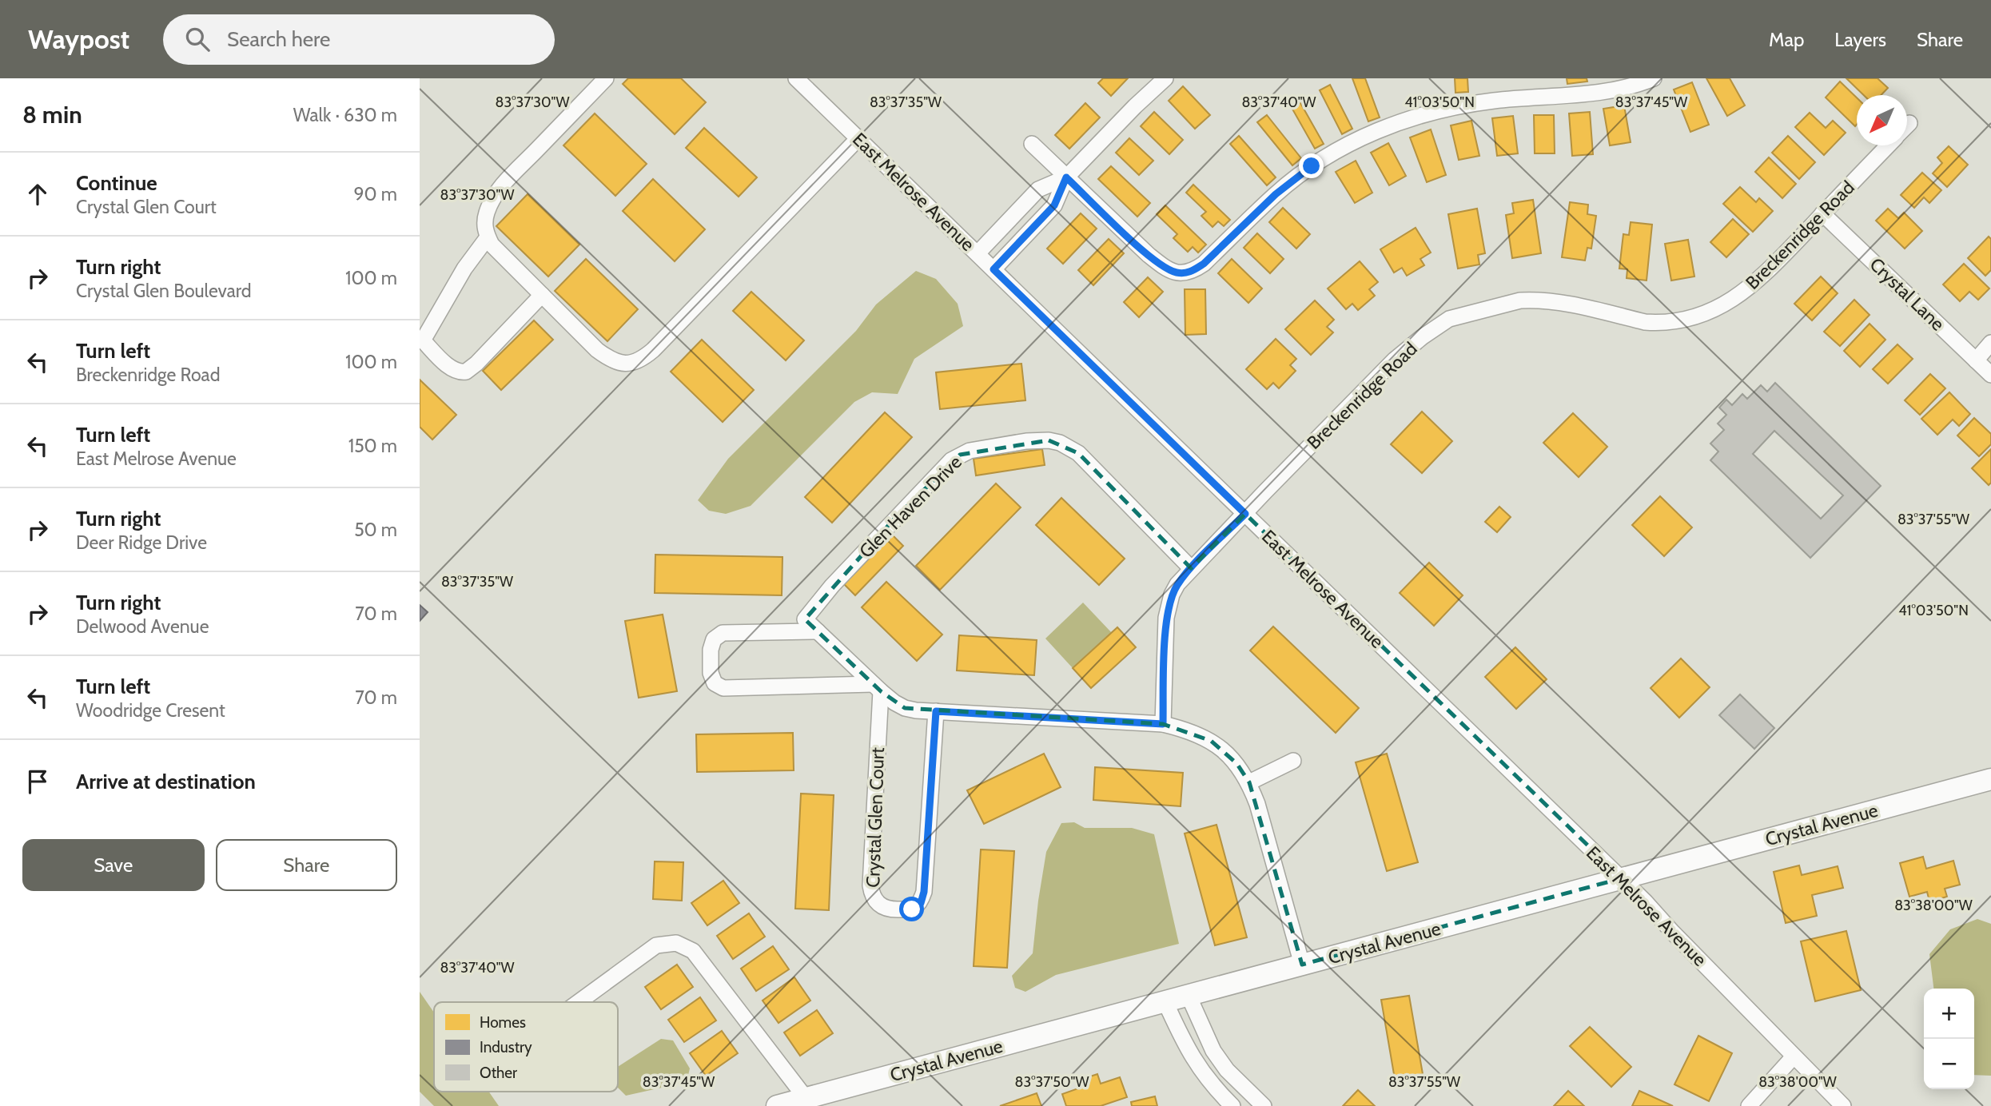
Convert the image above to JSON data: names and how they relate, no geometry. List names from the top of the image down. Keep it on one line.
{"streets":{"street":["East Melrose Avenue","Breckenridge Road","Crystal Lane","Glen Haven Drive","Crystal Glen Court","Crystal Avenue"]},"crossings":[["East Melrose Avenue","Breckenridge Road"],["East Melrose Avenue","Crystal Avenue"],["Breckenridge Road","Crystal Lane"],["Breckenridge Road","Glen Haven Drive"]],"legend":["Homes","Industry","Other"],"north":"bottom left","page":{"header":"Waypost","search":"Search here","nav":["Map","Layers","Share"],"heading":["8 min","Walk · 630 m"],"list":[["Continue","Crystal Glen Court","90 m"],["Turn right","Crystal Glen Boulevard","100 m"],["Turn left","Breckenridge Road","100 m"],["Turn left","East Melrose Avenue","150 m"],["Turn right","Deer Ridge Drive","50 m"],["Turn right","Delwood Avenue","70 m"],["Turn left","Woodridge Cresent","70 m"],"Arrive at destination"],"buttons":["Save","Share"],"map_buttons":["+","−"]},"coordinates":["41°03'50\"N","83°37'30\"W","83°37'35\"W","83°37'40\"W","83°37'45\"W","83°37'55\"W","83°38'00\"W","83°37'50\"W"]}
